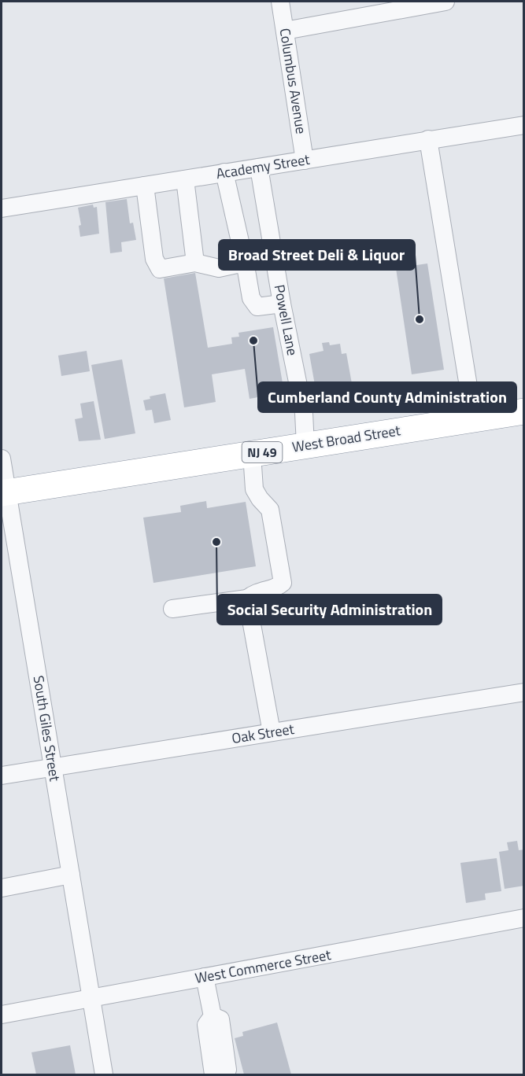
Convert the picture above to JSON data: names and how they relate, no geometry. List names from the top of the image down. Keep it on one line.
{"streets":{"highway":["West Broad Street","NJ 49"],"street":["Columbus Avenue","Academy Street","Powell Lane","South Giles Street","Oak Street","West Commerce Street"]},"crossings":[["Columbus Avenue","Academy Street"],["Academy Street","Powell Lane"],["Powell Lane","West Broad Street"],["West Broad Street","South Giles Street"],["South Giles Street","Oak Street"],["South Giles Street","West Commerce Street"]],"places":["Broad Street Deli & Liquor","Cumberland County Administration","Social Security Administration"]}
